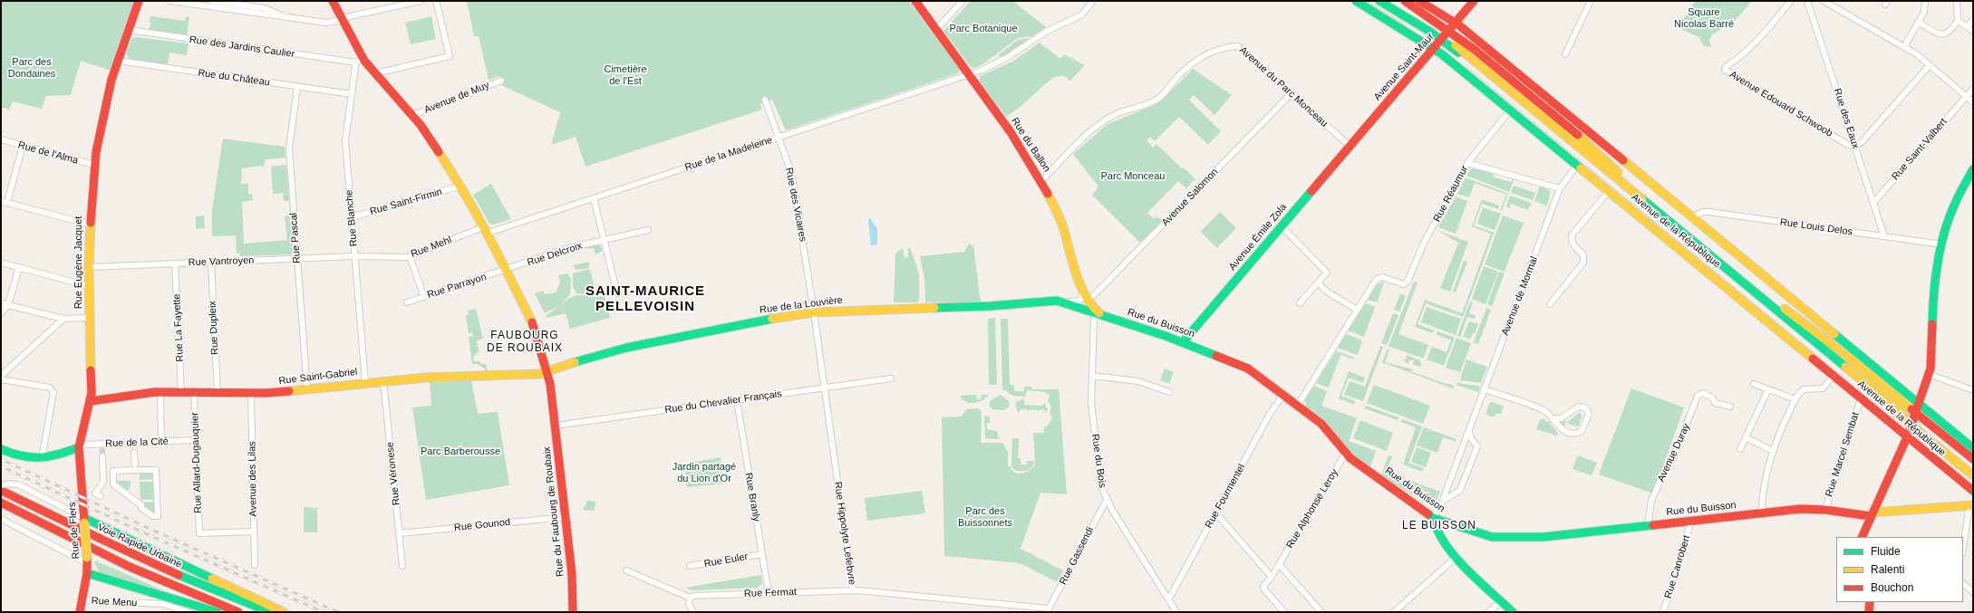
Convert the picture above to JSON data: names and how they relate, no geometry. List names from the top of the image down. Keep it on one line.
{"streets":{"main road":["Avenue Saint-Maur","Rue du Ballon","Avenue de la République","Avenue Émile Zola","Rue Eugène Jacquet","Rue de la Louvière","Rue du Buisson","Rue Saint-Gabriel","Rue du Faubourg de Roubaix","Rue de Flers","Voie Rapide Urbaine"],"street":["Rue des Jardins Caulier","Rue du Château","Avenue du Parc Monceau","Avenue de Muy","Avenue Edouard Schwoob","Rue des Eaux","Rue Saint-Valbert","Rue de l'Alma","Rue de la Madeleine","Rue Réaumur","Avenue Salomon","Rue Saint-Firmin","Rue des Vicaires","Rue Blanche","Rue Louis Delos","Rue Pascal","Rue Mehl","Rue Delcroix","Rue Vantroyen","Rue Parrayon","Avenue de Mormal","Rue La Fayette","Rue Dupleix","Rue du Chevalier Français","Rue de la Cité","Avenue Duray","Rue Marcel Sembat","Rue du Bois","Rue Allard-Dugauquier","Rue Véronese","Avenue des Lilas","Rue Fourmentel","Rue Branly","Rue Alphonse Leroy","Rue Gounod","Rue Hippolyte Lefebvre","Rue Gassendi","Rue Euler","Rue Canrobert","Rue Fermat","Rue Menu"]},"crossings":[["Rue des Jardins Caulier","Rue Blanche"],["Rue des Jardins Caulier","Rue Eugène Jacquet"],["Rue des Jardins Caulier","Rue du Faubourg de Roubaix"],["Avenue Saint-Maur","Avenue du Parc Monceau"],["Avenue Saint-Maur","Avenue de la République"],["Avenue Saint-Maur","Avenue Émile Zola"],["Rue du Château","Rue Blanche"],["Rue du Château","Rue Pascal"],["Rue du Château","Rue Eugène Jacquet"],["Avenue du Parc Monceau","Rue du Ballon"],["Avenue du Parc Monceau","Avenue Salomon"],["Avenue du Parc Monceau","Avenue Émile Zola"],["Avenue de Muy","Rue du Faubourg de Roubaix"],["Avenue Edouard Schwoob","Rue des Eaux"],["Rue des Eaux","Rue Saint-Valbert"],["Rue des Eaux","Rue Louis Delos"],["Rue du Ballon","Rue de la Madeleine"],["Rue du Ballon","Avenue Salomon"],["Rue du Ballon","Rue de la Louvière"],["Rue du Ballon","Rue du Buisson"],["Rue du Ballon","Rue du Bois"],["Rue de l'Alma","Rue Eugène Jacquet"],["Rue de la Madeleine","Rue des Vicaires"],["Rue de la Madeleine","Rue Mehl"],["Rue de la Madeleine","Rue du Faubourg de Roubaix"],["Rue Réaumur","Avenue de la République"],["Rue Saint-Firmin","Rue Blanche"],["Rue Saint-Firmin","Rue du Faubourg de Roubaix"],["Rue des Vicaires","Rue de la Louvière"],["Rue des Vicaires","Rue du Chevalier Français"],["Rue des Vicaires","Rue Hippolyte Lefebvre"],["Rue Blanche","Rue Mehl"],["Rue Blanche","Rue Vantroyen"],["Rue Blanche","Rue Saint-Gabriel"],["Rue Blanche","Rue du Faubourg de Roubaix"],["Rue Louis Delos","Avenue de la République"],["Avenue de la République","Avenue de Mormal"],["Avenue de la République","Rue Marcel Sembat"],["Avenue Émile Zola","Rue du Buisson"],["Rue Pascal","Rue Vantroyen"],["Rue Pascal","Rue Saint-Gabriel"],["Rue Mehl","Rue Vantroyen"],["Rue Mehl","Rue du Faubourg de Roubaix"],["Rue Delcroix","Rue Parrayon"],["Rue Delcroix","Rue du Faubourg de Roubaix"],["Rue Vantroyen","Rue Eugène Jacquet"],["Rue Vantroyen","Rue La Fayette"],["Rue Vantroyen","Rue Dupleix"],["Rue Eugène Jacquet","Rue Saint-Gabriel"],["Rue Eugène Jacquet","Rue de la Cité"],["Rue Eugène Jacquet","Rue de Flers"],["Rue Parrayon","Rue du Faubourg de Roubaix"],["Avenue de Mormal","Rue du Buisson"],["Rue de la Louvière","Rue du Buisson"],["Rue de la Louvière","Rue Saint-Gabriel"],["Rue de la Louvière","Rue du Bois"],["Rue de la Louvière","Rue du Faubourg de Roubaix"],["Rue du Buisson","Avenue Duray"],["Rue du Buisson","Rue Marcel Sembat"],["Rue du Buisson","Rue du Bois"],["Rue du Buisson","Rue Fourmentel"],["Rue du Buisson","Rue Alphonse Leroy"],["Rue du Buisson","Rue Canrobert"],["Rue La Fayette","Rue Saint-Gabriel"],["Rue Dupleix","Rue Saint-Gabriel"],["Rue Saint-Gabriel","Rue Allard-Dugauquier"],["Rue Saint-Gabriel","Rue Véronese"],["Rue Saint-Gabriel","Avenue des Lilas"],["Rue Saint-Gabriel","Rue du Faubourg de Roubaix"],["Rue du Chevalier Français","Rue Branly"],["Rue du Chevalier Français","Rue du Faubourg de Roubaix"],["Rue du Chevalier Français","Rue Hippolyte Lefebvre"],["Rue de la Cité","Rue Allard-Dugauquier"],["Rue de la Cité","Rue de Flers"],["Rue du Bois","Rue Fourmentel"],["Rue du Bois","Rue Gassendi"],["Rue Allard-Dugauquier","Avenue des Lilas"],["Rue Véronese","Rue Gounod"],["Rue Branly","Rue Euler"],["Rue Branly","Rue Fermat"],["Rue du Faubourg de Roubaix","Rue Gounod"],["Rue de Flers","Rue Menu"],["Rue Hippolyte Lefebvre","Rue Gassendi"],["Rue Hippolyte Lefebvre","Rue Fermat"]],"districts":["SAINT-MAURICE PELLEVOISIN","FAUBOURG DE ROUBAIX","LE BUISSON"],"parks":["Square Nicolas Barré","Parc Botanique","Parc des Dondaines","Cimetière de l'Est","Parc Monceau","Parc Barberousse","Jardin partagé du Lion d'Or","Parc des Buissonnets"],"legend":["Fluide","Ralenti","Bouchon"]}
